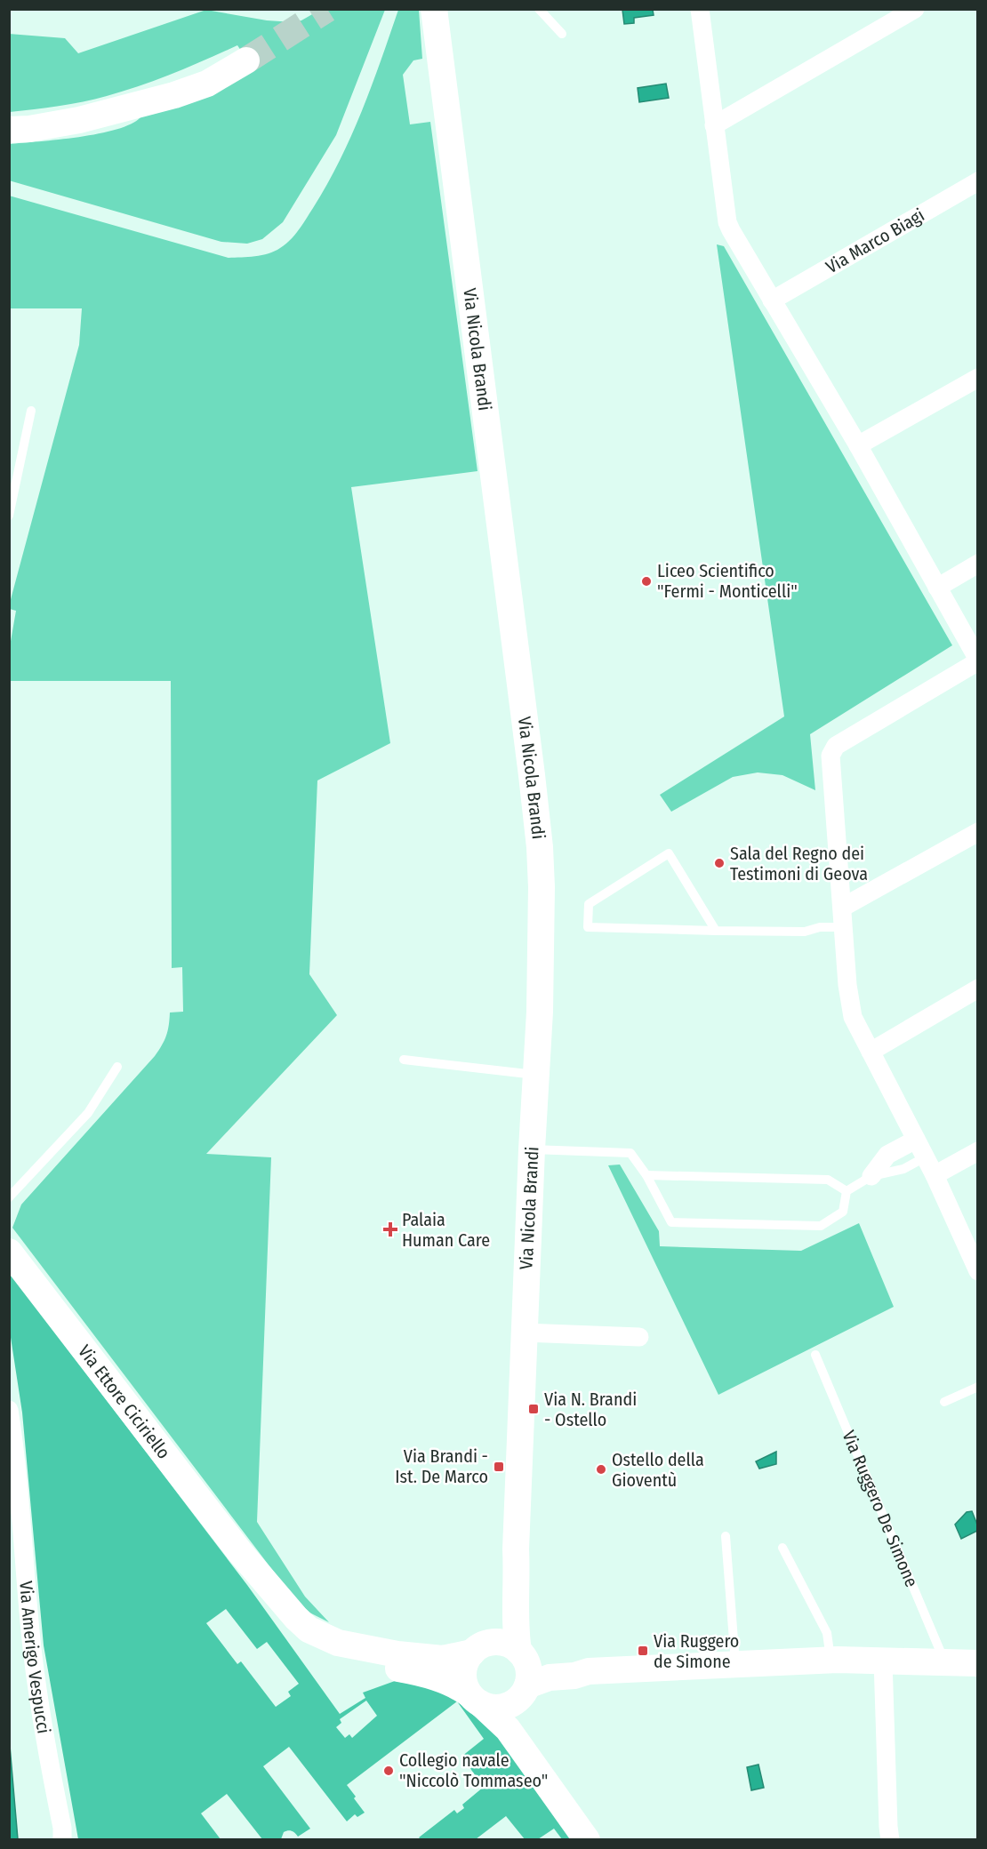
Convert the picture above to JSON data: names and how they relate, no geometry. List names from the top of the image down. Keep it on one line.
{"streets":{"street":["Via Marco Biagi","Via Nicola Brandi","Via Ettore Ciciriello","Via Amerigo Vespucci"],"lane":["Via Ruggero De Simone"]},"crossings":[["Via Nicola Brandi","Via Ettore Ciciriello"]],"places":{"other":["Liceo Scientifico \"Fermi - Monticelli\"","Sala del Regno dei Testimoni di Geova","Ostello della Gioventù","Collegio navale \"Niccolò Tommaseo\""],"health":["Palaia Human Care"],"transit":["Via N. Brandi - Ostello","Via Brandi - Ist. De Marco","Via Ruggero de Simone"]}}
